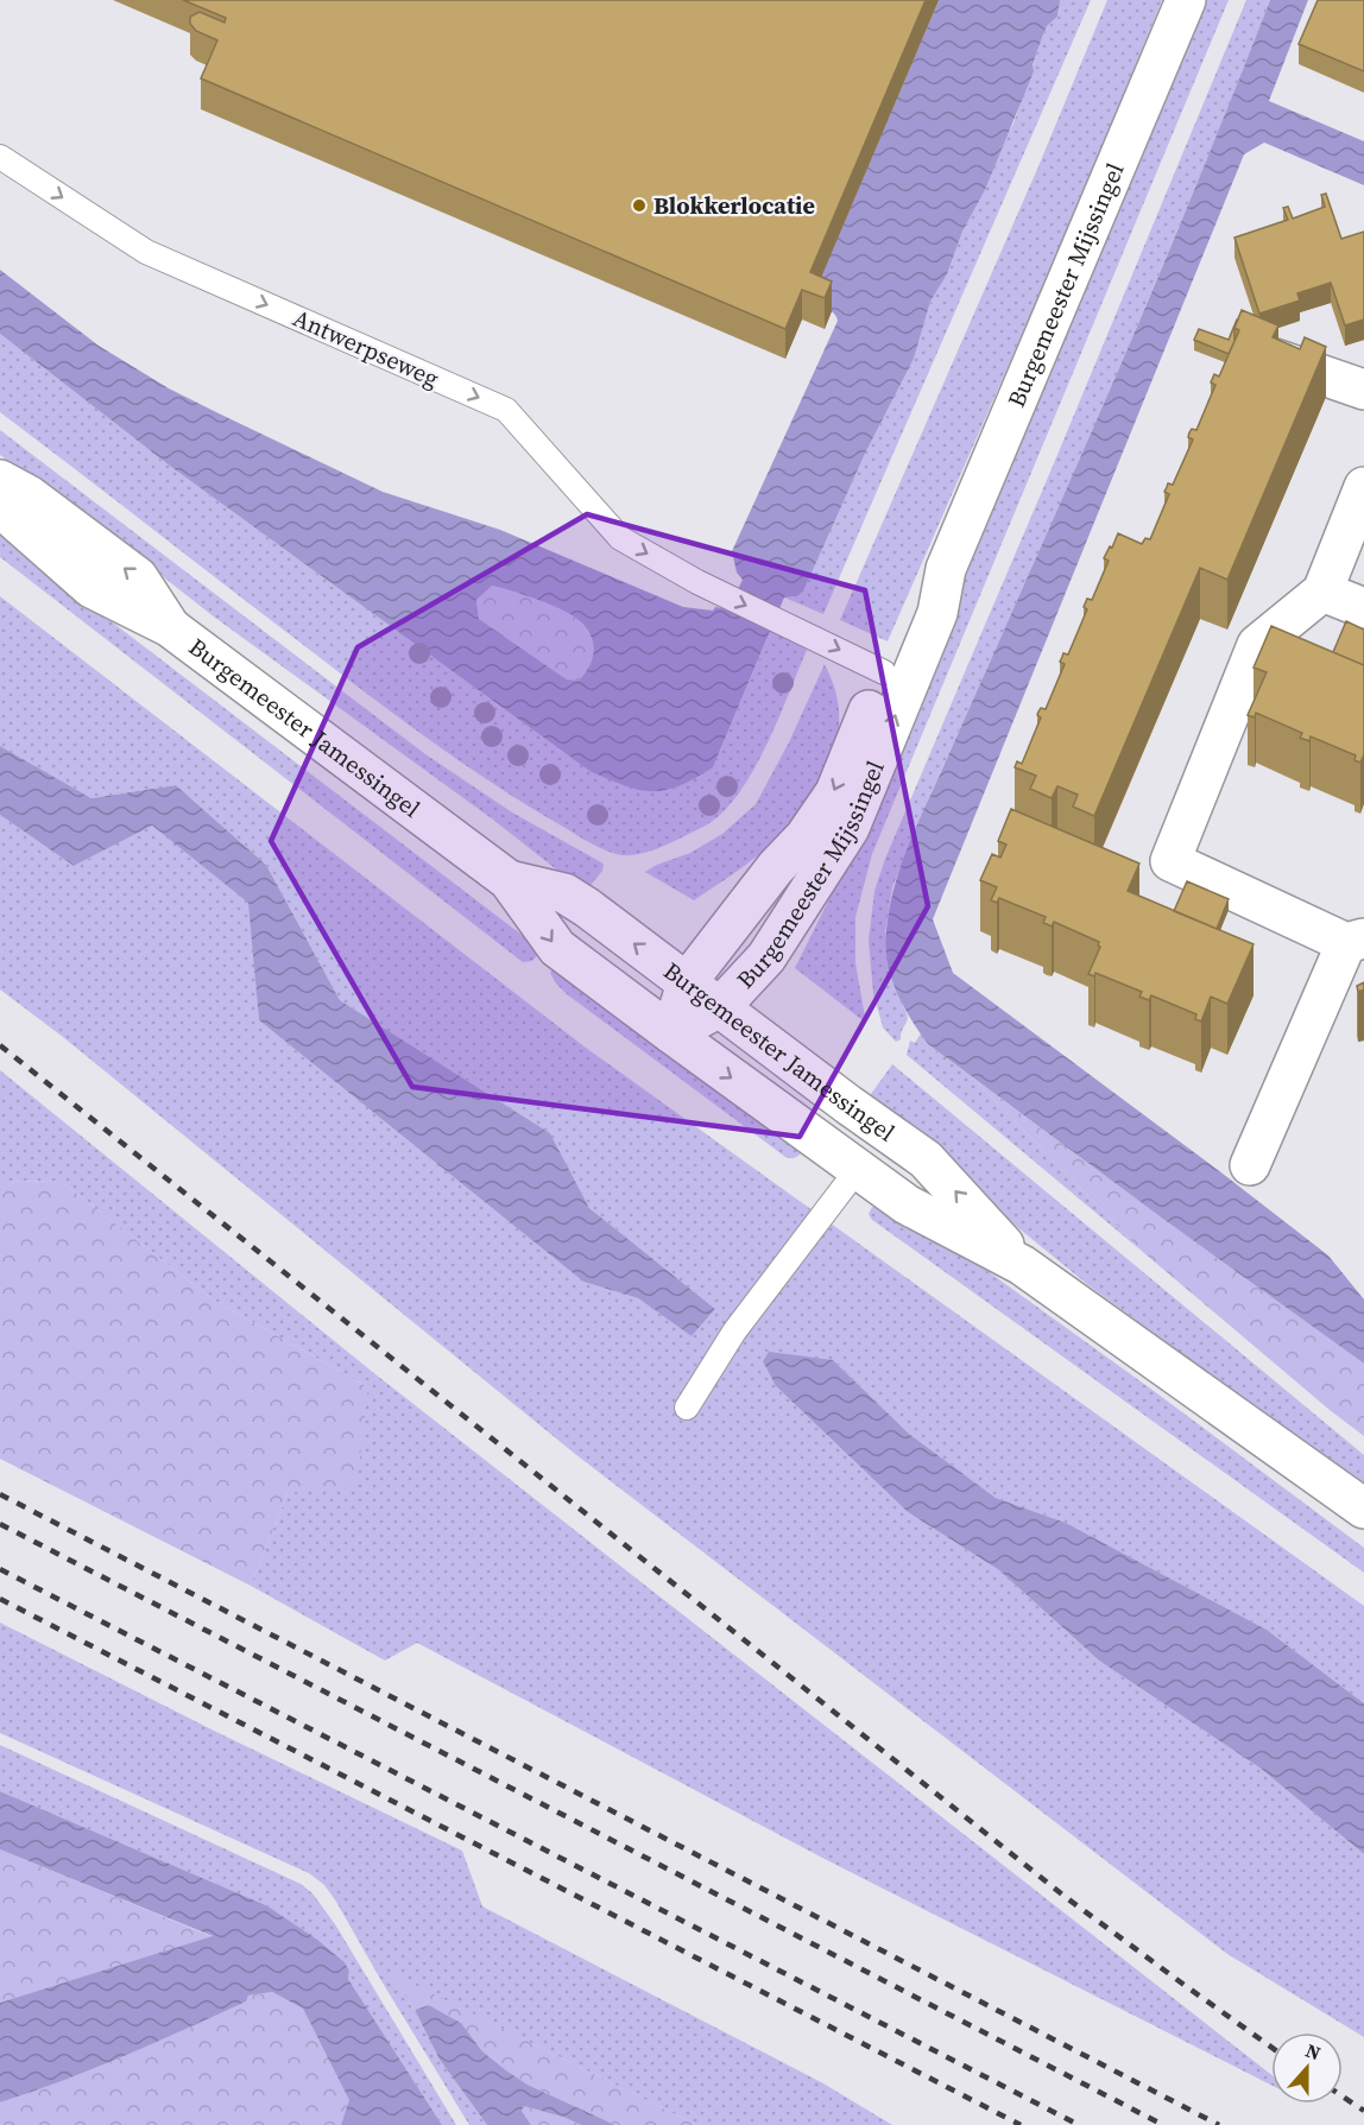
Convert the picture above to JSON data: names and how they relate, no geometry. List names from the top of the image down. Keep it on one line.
{"streets":{"street":["Burgemeester Mijssingel","Burgemeester Jamessingel"],"lane":["Antwerpseweg"]},"crossings":[["Burgemeester Mijssingel","Antwerpseweg"],["Burgemeester Mijssingel","Burgemeester Jamessingel"]],"one_way":["Antwerpseweg"],"places":["Blokkerlocatie"],"north":"top"}
